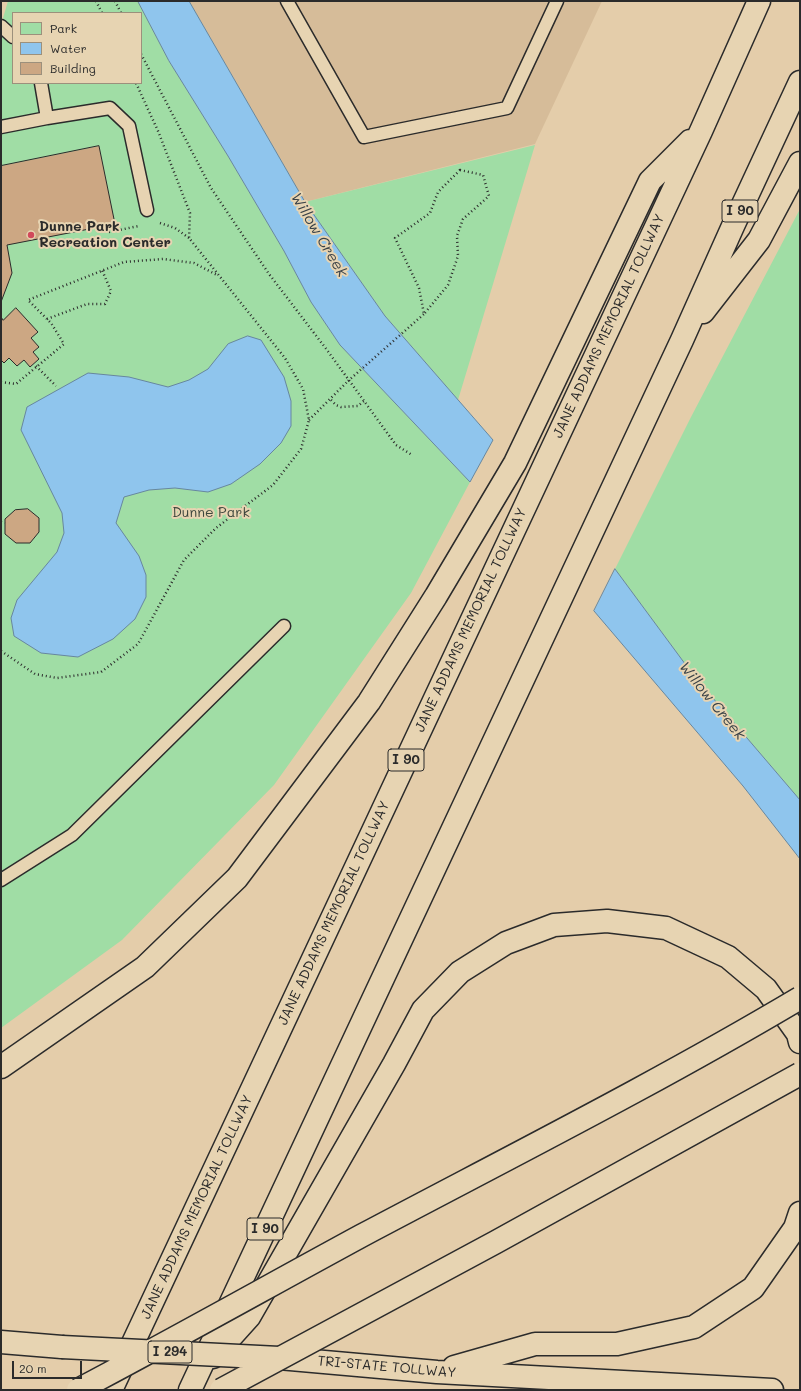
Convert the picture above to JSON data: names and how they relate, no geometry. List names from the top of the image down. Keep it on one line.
{"streets":{"highway":["I 90","JANE ADDAMS MEMORIAL TOLLWAY","I 294","TRI-STATE TOLLWAY"]},"water":["Willow Creek"],"parks":["Dunne Park"],"places":["Dunne Park Recreation Center"],"legend":["Park","Water","Building"],"scale_bar":"20 m"}
